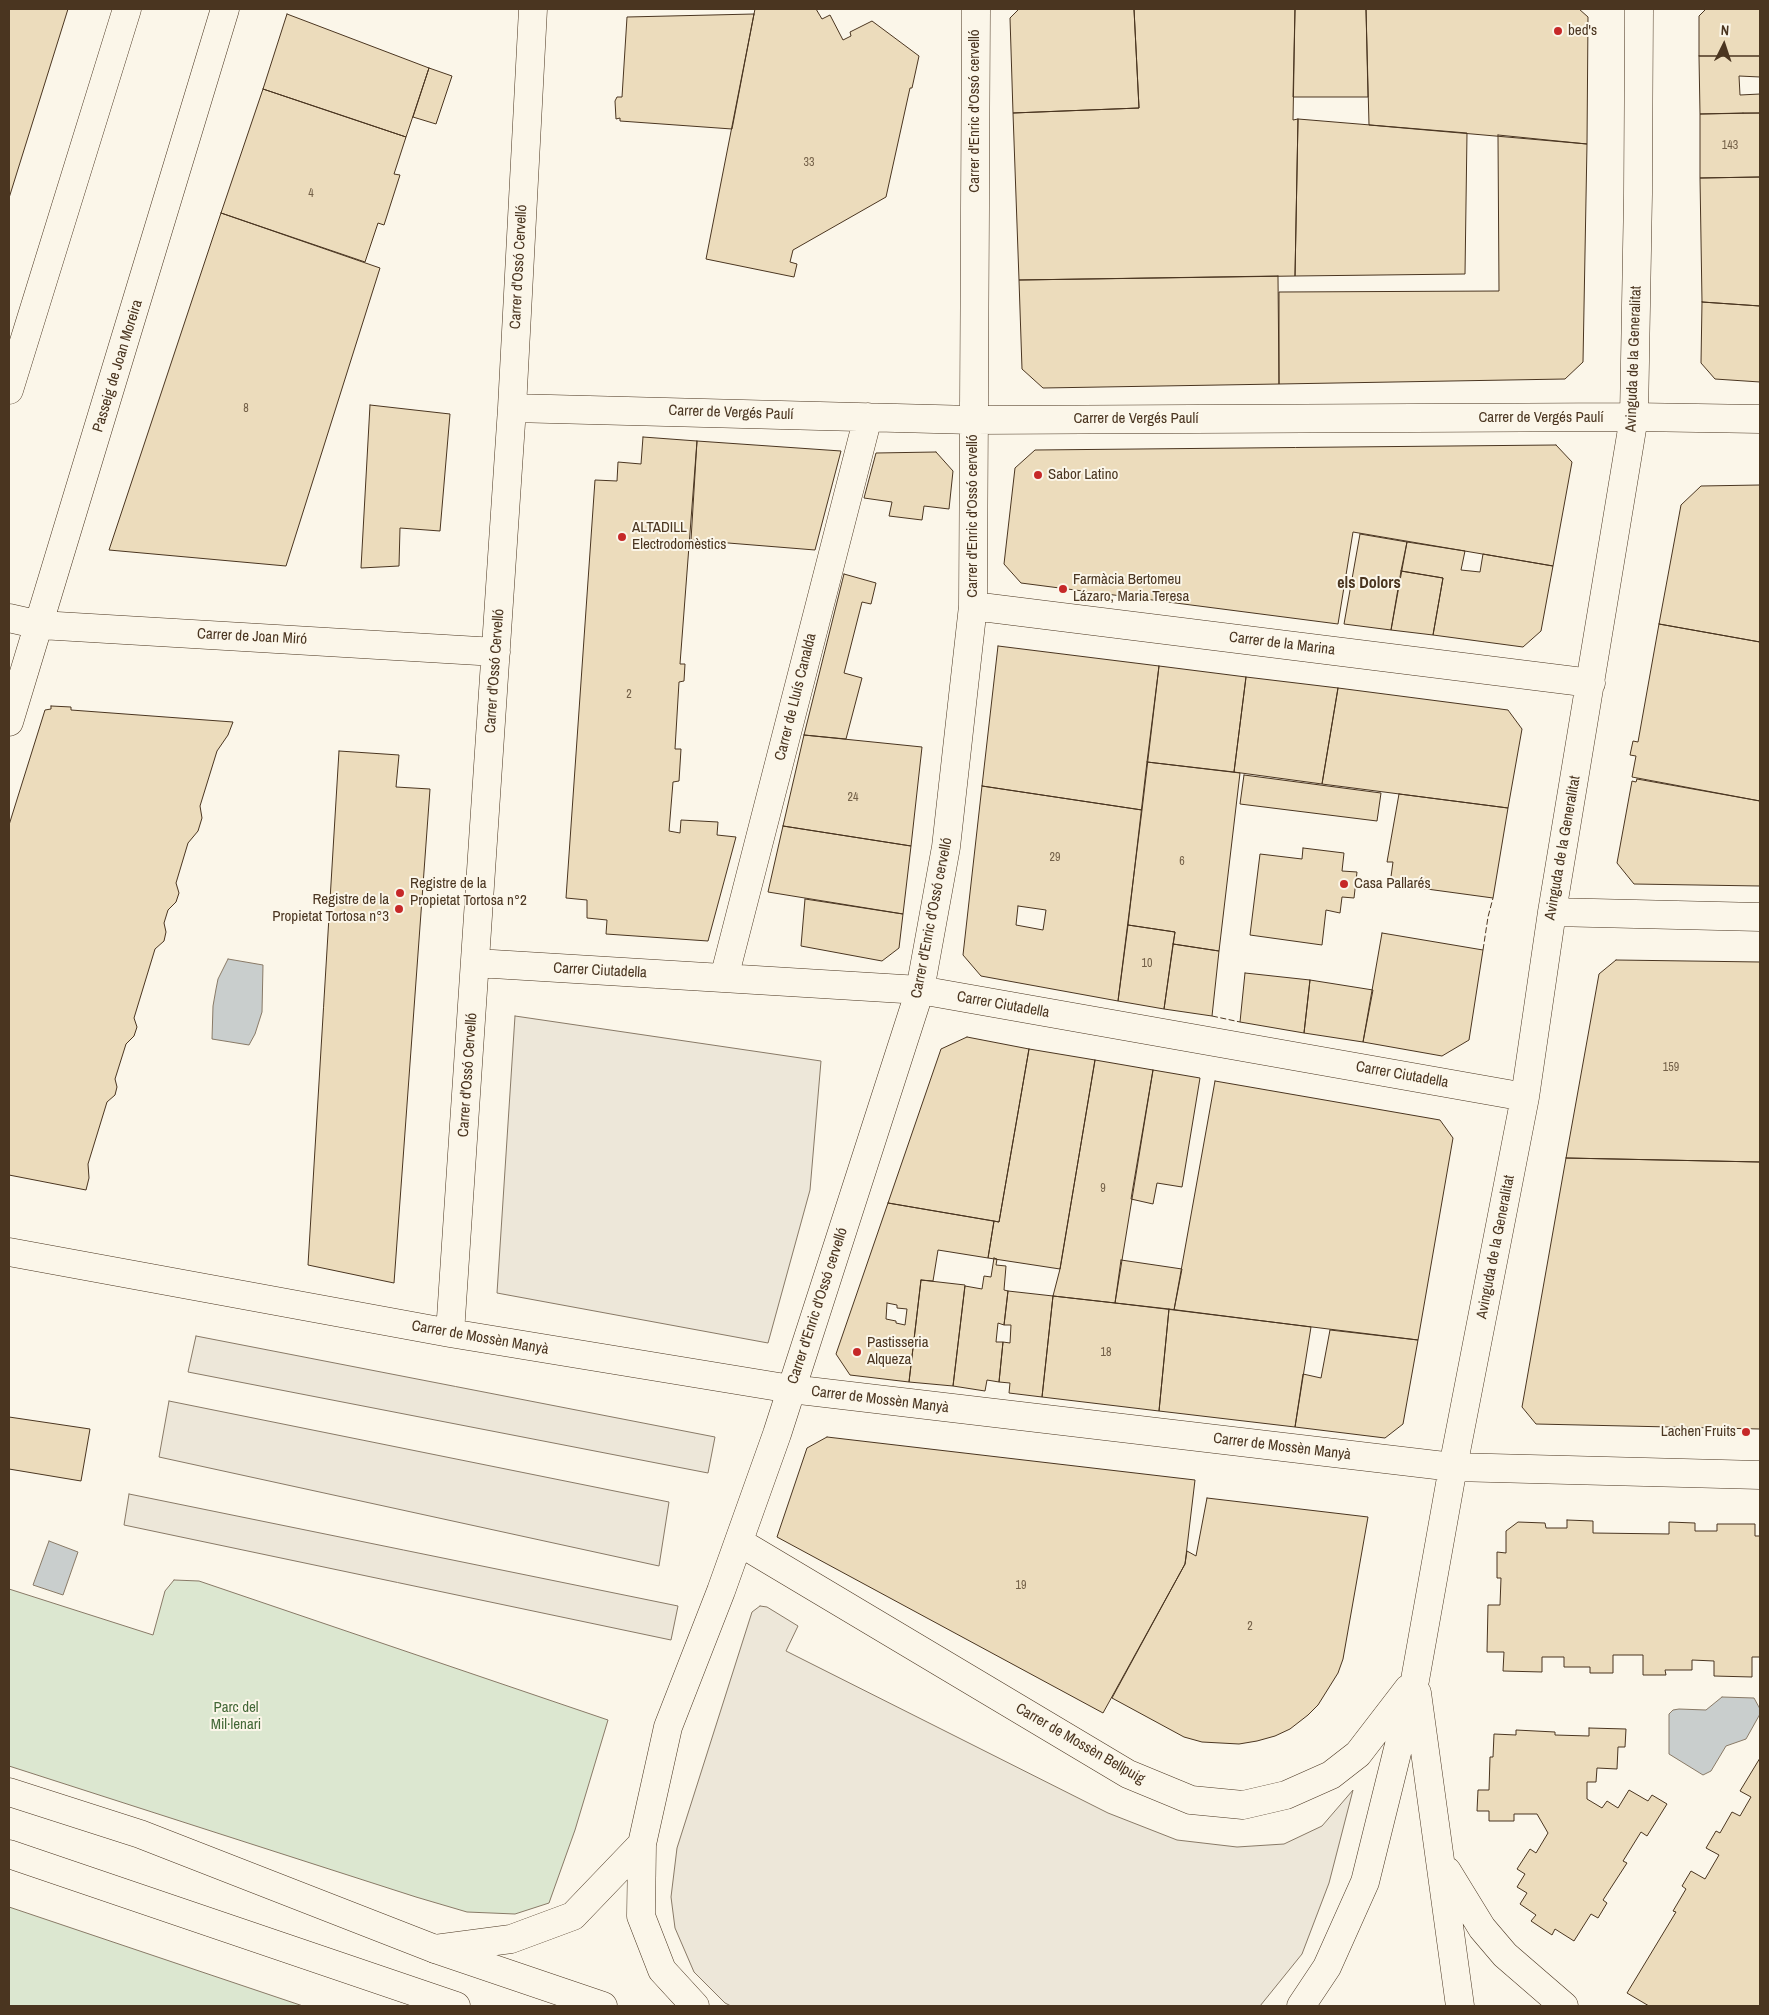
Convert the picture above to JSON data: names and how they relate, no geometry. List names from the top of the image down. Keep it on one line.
{"streets":{"street":["Carrer d'Enric d'Ossó cervelló","Carrer d'Ossó Cervelló","Avinguda de la Generalitat","Passeig de Joan Moreira","Carrer de Vergés Paulí","Carrer de Joan Miró","Carrer de la Marina","Carrer de Lluís Canalda","Carrer Ciutadella","Carrer de Mossèn Manyà","Carrer de Mossèn Bellpuig"]},"crossings":[["Carrer d'Enric d'Ossó cervelló","Carrer de Vergés Paulí"],["Carrer d'Enric d'Ossó cervelló","Carrer de la Marina"],["Carrer d'Enric d'Ossó cervelló","Carrer Ciutadella"],["Carrer d'Enric d'Ossó cervelló","Carrer de Mossèn Manyà"],["Carrer d'Enric d'Ossó cervelló","Carrer de Mossèn Bellpuig"],["Carrer d'Ossó Cervelló","Carrer de Vergés Paulí"],["Carrer d'Ossó Cervelló","Carrer de Joan Miró"],["Carrer d'Ossó Cervelló","Carrer Ciutadella"],["Carrer d'Ossó Cervelló","Carrer de Mossèn Manyà"],["Avinguda de la Generalitat","Carrer de Vergés Paulí"],["Avinguda de la Generalitat","Carrer de la Marina"],["Avinguda de la Generalitat","Carrer Ciutadella"],["Avinguda de la Generalitat","Carrer de Mossèn Manyà"],["Avinguda de la Generalitat","Carrer de Mossèn Bellpuig"],["Passeig de Joan Moreira","Carrer de Joan Miró"],["Carrer de Vergés Paulí","Carrer de Lluís Canalda"],["Carrer de Lluís Canalda","Carrer Ciutadella"]],"districts":["els Dolors"],"parks":["Parc del Mil·lenari"],"places":["bed's","Sabor Latino","ALTADILL Electrodomèstics","Farmàcia Bertomeu Lázaro, Maria Teresa","Casa Pallarés","Registre de la Propietat Tortosa n°2","Registre de la Propietat Tortosa n°3","Pastisseria Alqueza","Lachen Fruits"],"house_numbers":["143","33","4","8","2","24","29","6","10","159","9","18","19","2"],"north":"top"}
